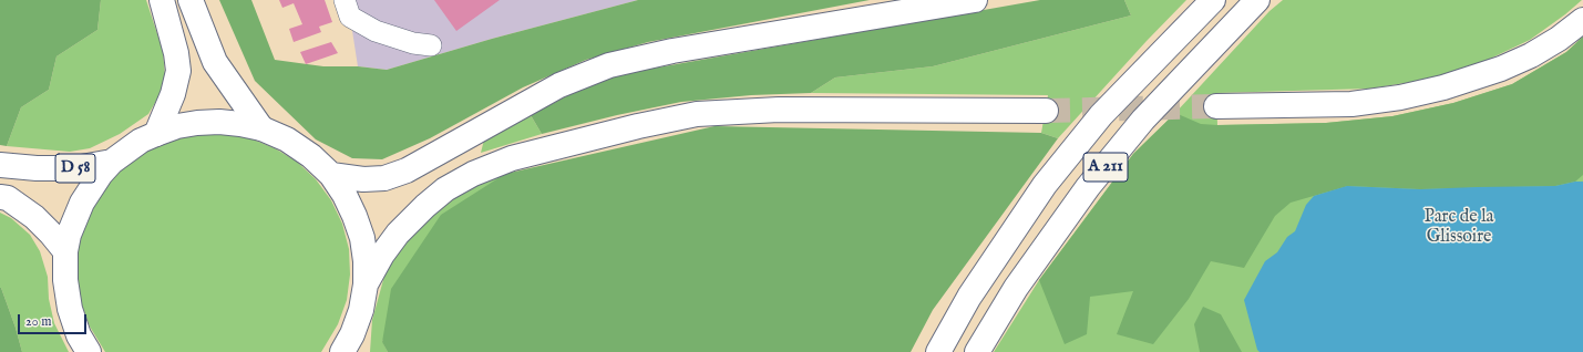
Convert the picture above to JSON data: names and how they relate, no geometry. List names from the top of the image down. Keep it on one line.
{"streets":{"main road":["A 211","D 58"]},"parks":["Parc de la Glissoire"],"scale_bar":"20 m"}
